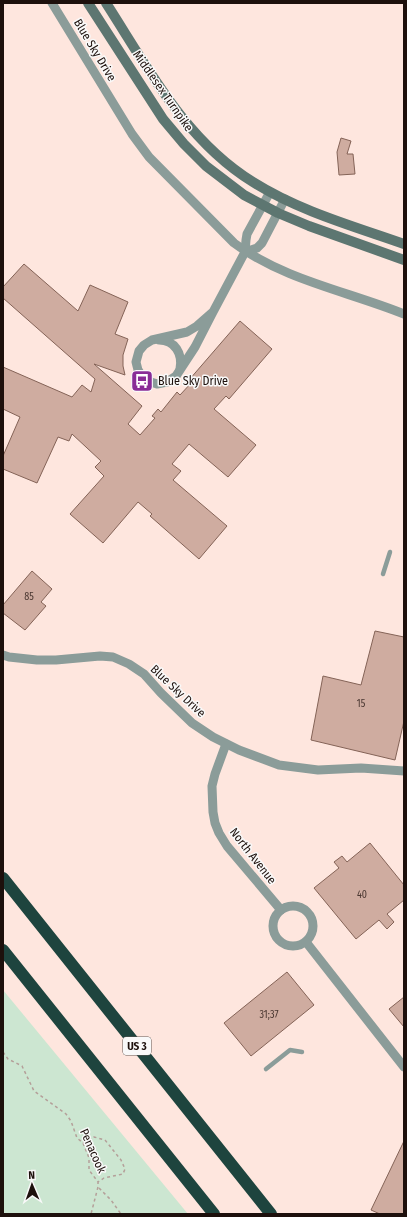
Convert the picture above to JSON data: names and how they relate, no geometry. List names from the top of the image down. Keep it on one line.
{"streets":{"highway":["US 3"],"main road":["Middlesex Turnpike"],"street":["Blue Sky Drive","North Avenue"],"path":["Penacook"]},"crossings":[["Blue Sky Drive","North Avenue"]],"places":{"bus stop":["Blue Sky Drive"]},"house_numbers":["85","15","40","31;37"],"north":"top"}
